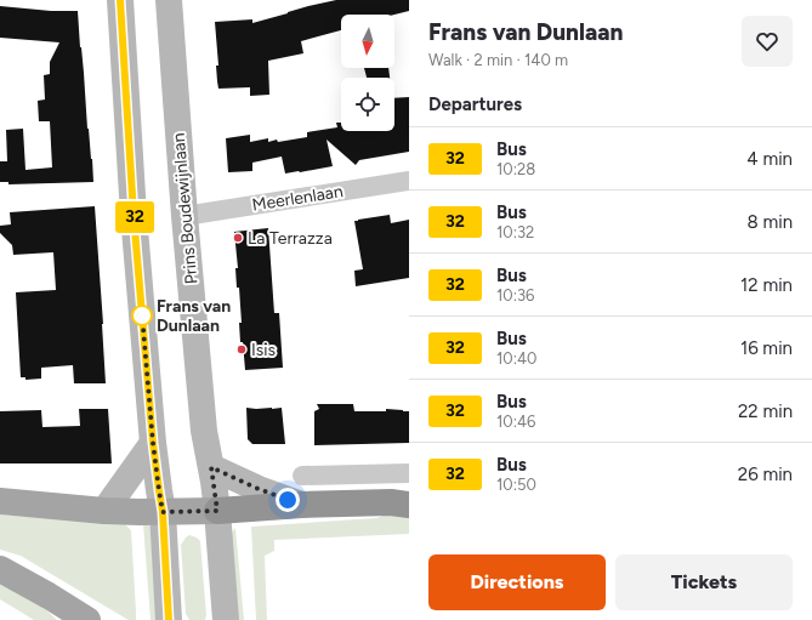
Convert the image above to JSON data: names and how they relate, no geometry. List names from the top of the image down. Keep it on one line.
{"streets":{"main road":["Prins Boudewijnlaan"],"street":["Meerlenlaan"]},"crossings":[["Meerlenlaan","Prins Boudewijnlaan"]],"places":["La Terrazza","Frans van Dunlaan","Isis"],"lines":["bus line 32"],"north":"bottom","page":{"on_map":"32","heading":[["Frans van Dunlaan","Walk · 2 min · 140 m"],"Departures"],"list":[{"mark":"32","name":"Bus","note":"10:28","value":"4 min"},{"mark":"32","name":"Bus","note":"10:32","value":"8 min"},{"mark":"32","name":"Bus","note":"10:36","value":"12 min"},{"mark":"32","name":"Bus","note":"10:40","value":"16 min"},{"mark":"32","name":"Bus","note":"10:46","value":"22 min"},{"mark":"32","name":"Bus","note":"10:50","value":"26 min"}],"buttons":["Directions","Tickets"]}}
